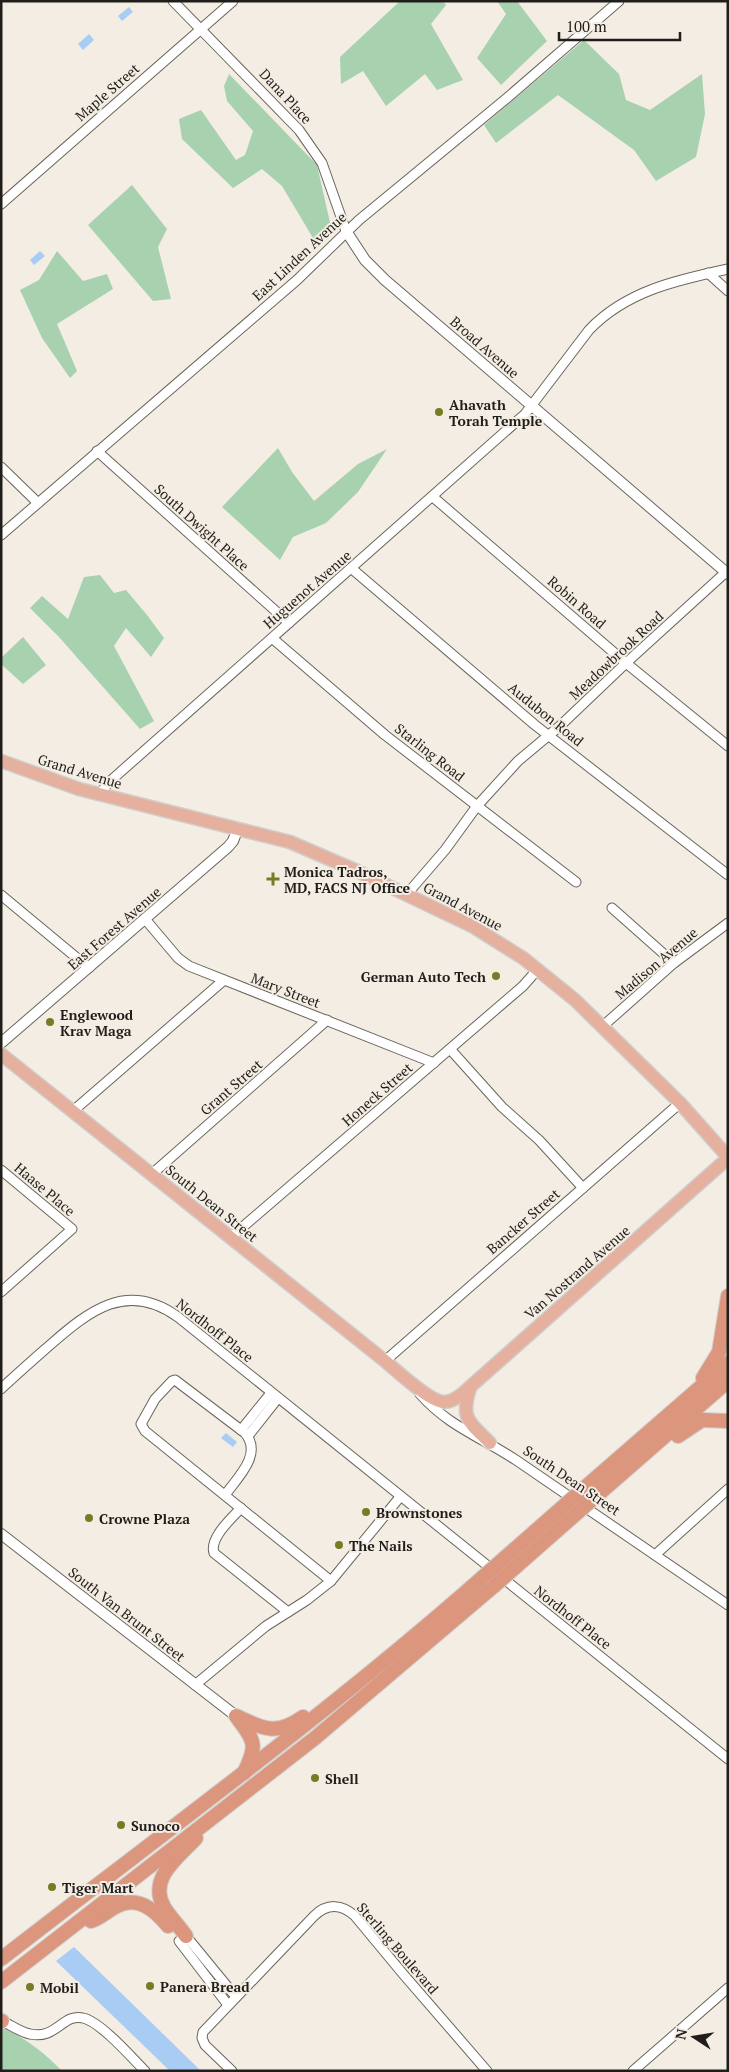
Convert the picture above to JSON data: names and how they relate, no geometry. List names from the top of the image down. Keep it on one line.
{"streets":{"main road":["Grand Avenue","South Dean Street","Van Nostrand Avenue"],"street":["Maple Street","Dana Place","East Linden Avenue","Broad Avenue","South Dwight Place","Huguenot Avenue","Robin Road","Meadowbrook Road","Audubon Road","Starling Road","East Forest Avenue","Madison Avenue","Mary Street","Grant Street","Honeck Street","Haase Place","Bancker Street","Nordhoff Place","South Van Brunt Street","Sterling Boulevard"]},"crossings":[["Maple Street","Dana Place"],["Dana Place","East Linden Avenue"],["Dana Place","Broad Avenue"],["East Linden Avenue","Broad Avenue"],["East Linden Avenue","South Dwight Place"],["Broad Avenue","Huguenot Avenue"],["Broad Avenue","Meadowbrook Road"],["South Dwight Place","Huguenot Avenue"],["Huguenot Avenue","Robin Road"],["Huguenot Avenue","Audubon Road"],["Huguenot Avenue","Starling Road"],["Huguenot Avenue","Grand Avenue"],["Robin Road","Meadowbrook Road"],["Meadowbrook Road","Audubon Road"],["Meadowbrook Road","Starling Road"],["Meadowbrook Road","Grand Avenue"],["Grand Avenue","East Forest Avenue"],["Grand Avenue","Madison Avenue"],["Grand Avenue","Honeck Street"],["Grand Avenue","Bancker Street"],["Grand Avenue","Van Nostrand Avenue"],["East Forest Avenue","Mary Street"],["Mary Street","Grant Street"],["Mary Street","Honeck Street"],["Grant Street","South Dean Street"],["Honeck Street","South Dean Street"],["South Dean Street","Bancker Street"],["South Dean Street","Van Nostrand Avenue"]],"places":{"other":["Ahavath Torah Temple","German Auto Tech","Englewood Krav Maga","Brownstones","Crowne Plaza","The Nails","Shell","Sunoco","Tiger Mart","Panera Bread","Mobil"],"health":["Monica Tadros, MD, FACS NJ Office"]},"scale_bar":"100 m","north":"left"}
